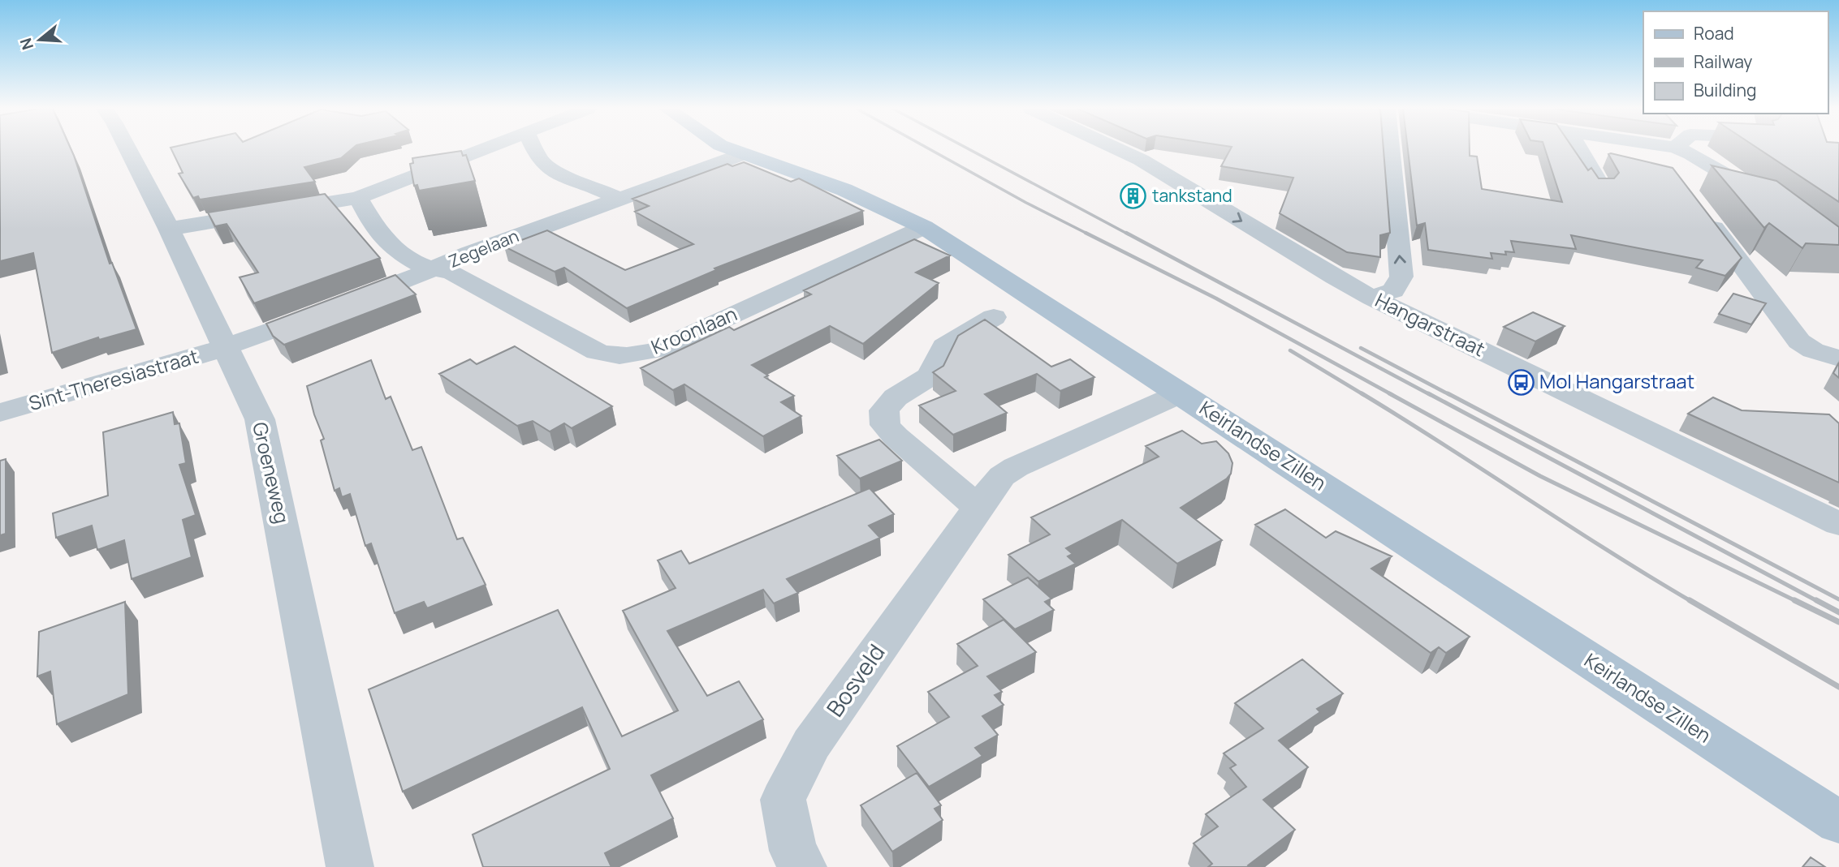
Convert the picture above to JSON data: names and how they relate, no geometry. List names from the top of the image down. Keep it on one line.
{"streets":{"main road":["Keirlandse Zillen"],"street":["Zegelaan","Hangarstraat","Kroonlaan","Sint-Theresiastraat","Groeneweg","Bosveld"]},"crossings":[["Zegelaan","Kroonlaan"],["Zegelaan","Sint-Theresiastraat"],["Zegelaan","Keirlandse Zillen"],["Zegelaan","Groeneweg"],["Kroonlaan","Keirlandse Zillen"],["Sint-Theresiastraat","Groeneweg"],["Keirlandse Zillen","Bosveld"]],"one_way":["Hangarstraat"],"places":{"building":["tankstand"],"bus stop":["Mol Hangarstraat"]},"legend":["Road","Railway","Building"],"north":"left"}
